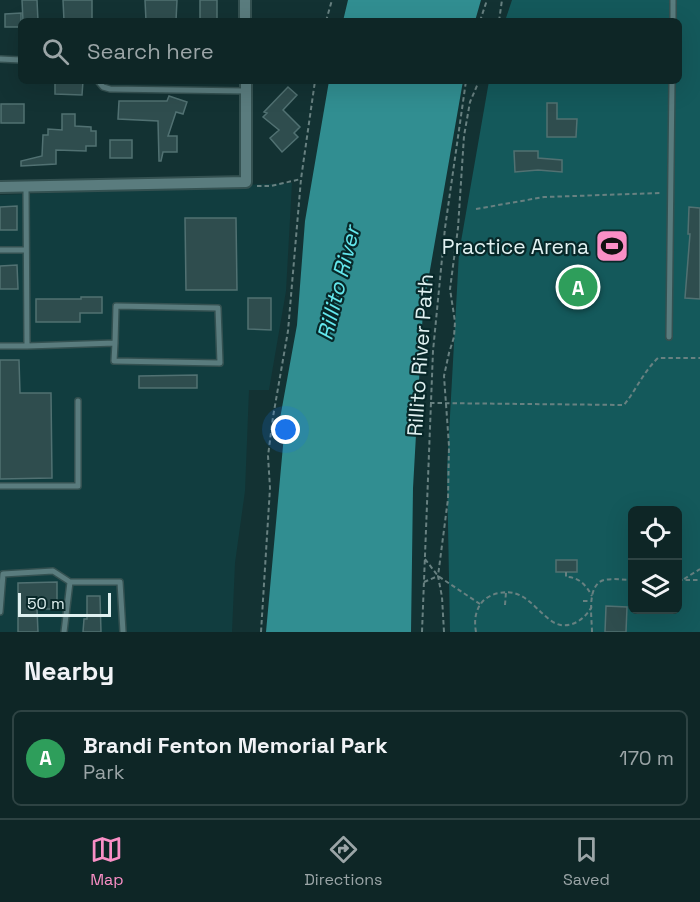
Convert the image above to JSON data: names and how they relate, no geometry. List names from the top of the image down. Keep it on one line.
{"streets":{"path":["Rillito River Path"]},"water":["Rillito River"],"places":{"sports":["Practice Arena"]},"scale_bar":"50 m","page":{"search":"Search here","pins":"A","scale":"50 m","heading":"Nearby","list":[{"mark":"A","name":"Brandi Fenton Memorial Park","note":"Park","value":"170 m"}],"nav":["Map","Directions","Saved"]}}
